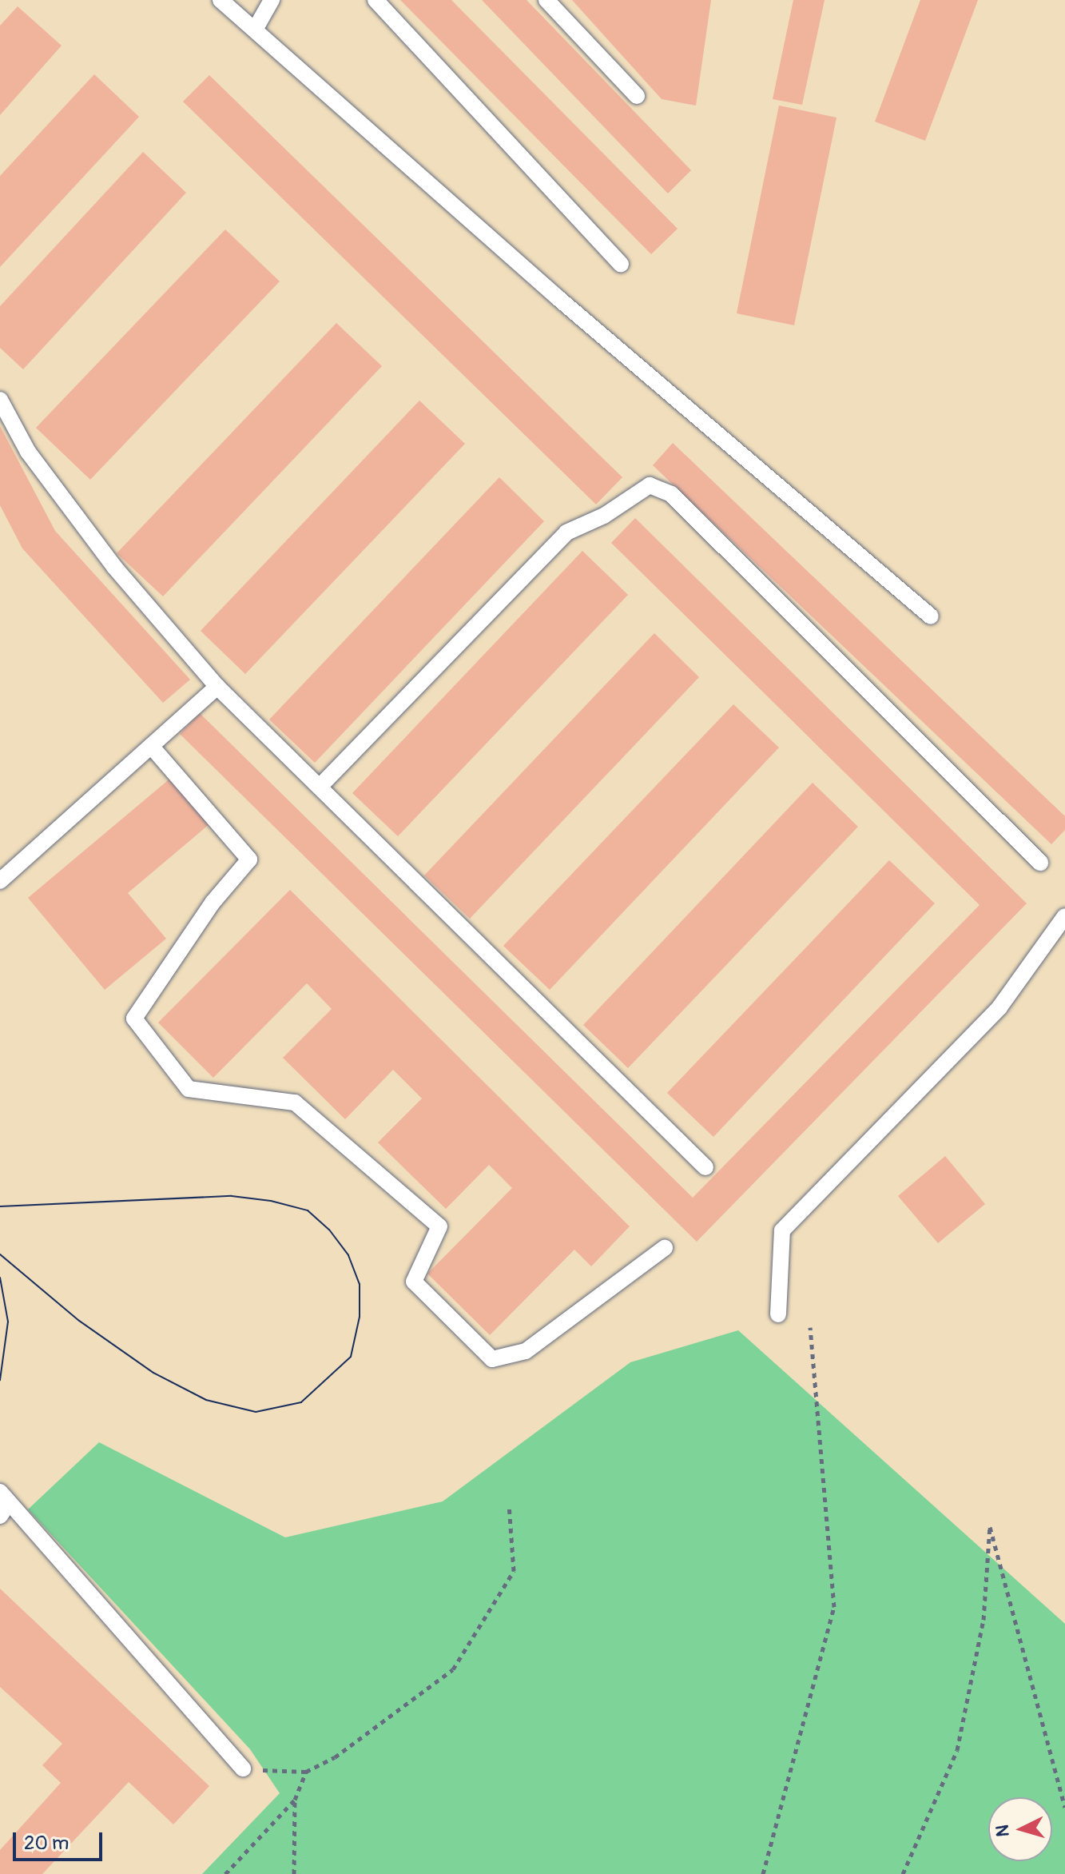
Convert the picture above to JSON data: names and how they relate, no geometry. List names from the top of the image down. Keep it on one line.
{"scale_bar":"20 m","north":"left"}
